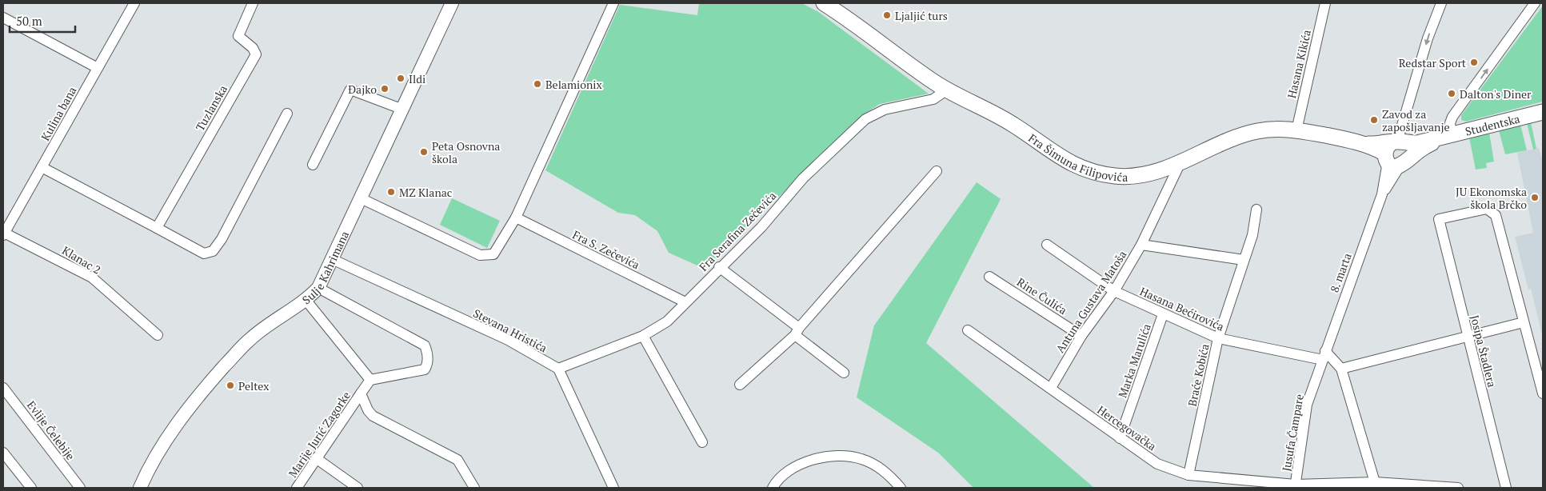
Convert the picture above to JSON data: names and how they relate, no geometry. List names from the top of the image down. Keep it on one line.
{"streets":{"main road":["Studentska","Fra Šimuna Filipovića"],"street":["Hasana Kikića","Tuzlanska","Kulina bana","Fra Serafina Zečevića","Fra S. Zečevića","Klanac 2","Sulje Kahrimana","8. marta","Rine Čulića","Antuna Gustava Matoša","Hasana Bećirovića","Stevana Hristića","Josipa Štadlera","Marka Marulića","Braće Kobića","Hercegovačka","Evlije Čelebije","Jusufa Čampare","Marije Jurić Zagorke"]},"crossings":[["Hasana Kikića","Fra Šimuna Filipovića"],["Kulina bana","Klanac 2"],["Studentska","Fra Šimuna Filipovića"],["Studentska","8. marta"],["Fra Šimuna Filipovića","Fra Serafina Zečevića"],["Fra Šimuna Filipovića","8. marta"],["Fra Šimuna Filipovića","Antuna Gustava Matoša"],["Fra Serafina Zečevića","Fra S. Zečevića"],["Fra Serafina Zečevića","Stevana Hristića"],["Sulje Kahrimana","Stevana Hristića"],["8. marta","Hasana Bećirovića"],["8. marta","Jusufa Čampare"],["Rine Čulića","Antuna Gustava Matoša"],["Antuna Gustava Matoša","Hasana Bećirovića"],["Antuna Gustava Matoša","Hercegovačka"],["Hasana Bećirovića","Marka Marulića"],["Hasana Bećirovića","Braće Kobića"],["Hasana Bećirovića","Jusufa Čampare"],["Marka Marulića","Hercegovačka"],["Braće Kobića","Hercegovačka"],["Hercegovačka","Jusufa Čampare"]],"one_way":["8. marta"],"places":["Ljaljić turs","Redstar Sport","Ildi","Belamionix","Đajko","Dalton's Diner","Zavod za zapošljavanje","Peta Osnovna škola","MZ Klanac","JU Ekonomska škola Brčko","Peltex"],"scale_bar":"50 m"}
